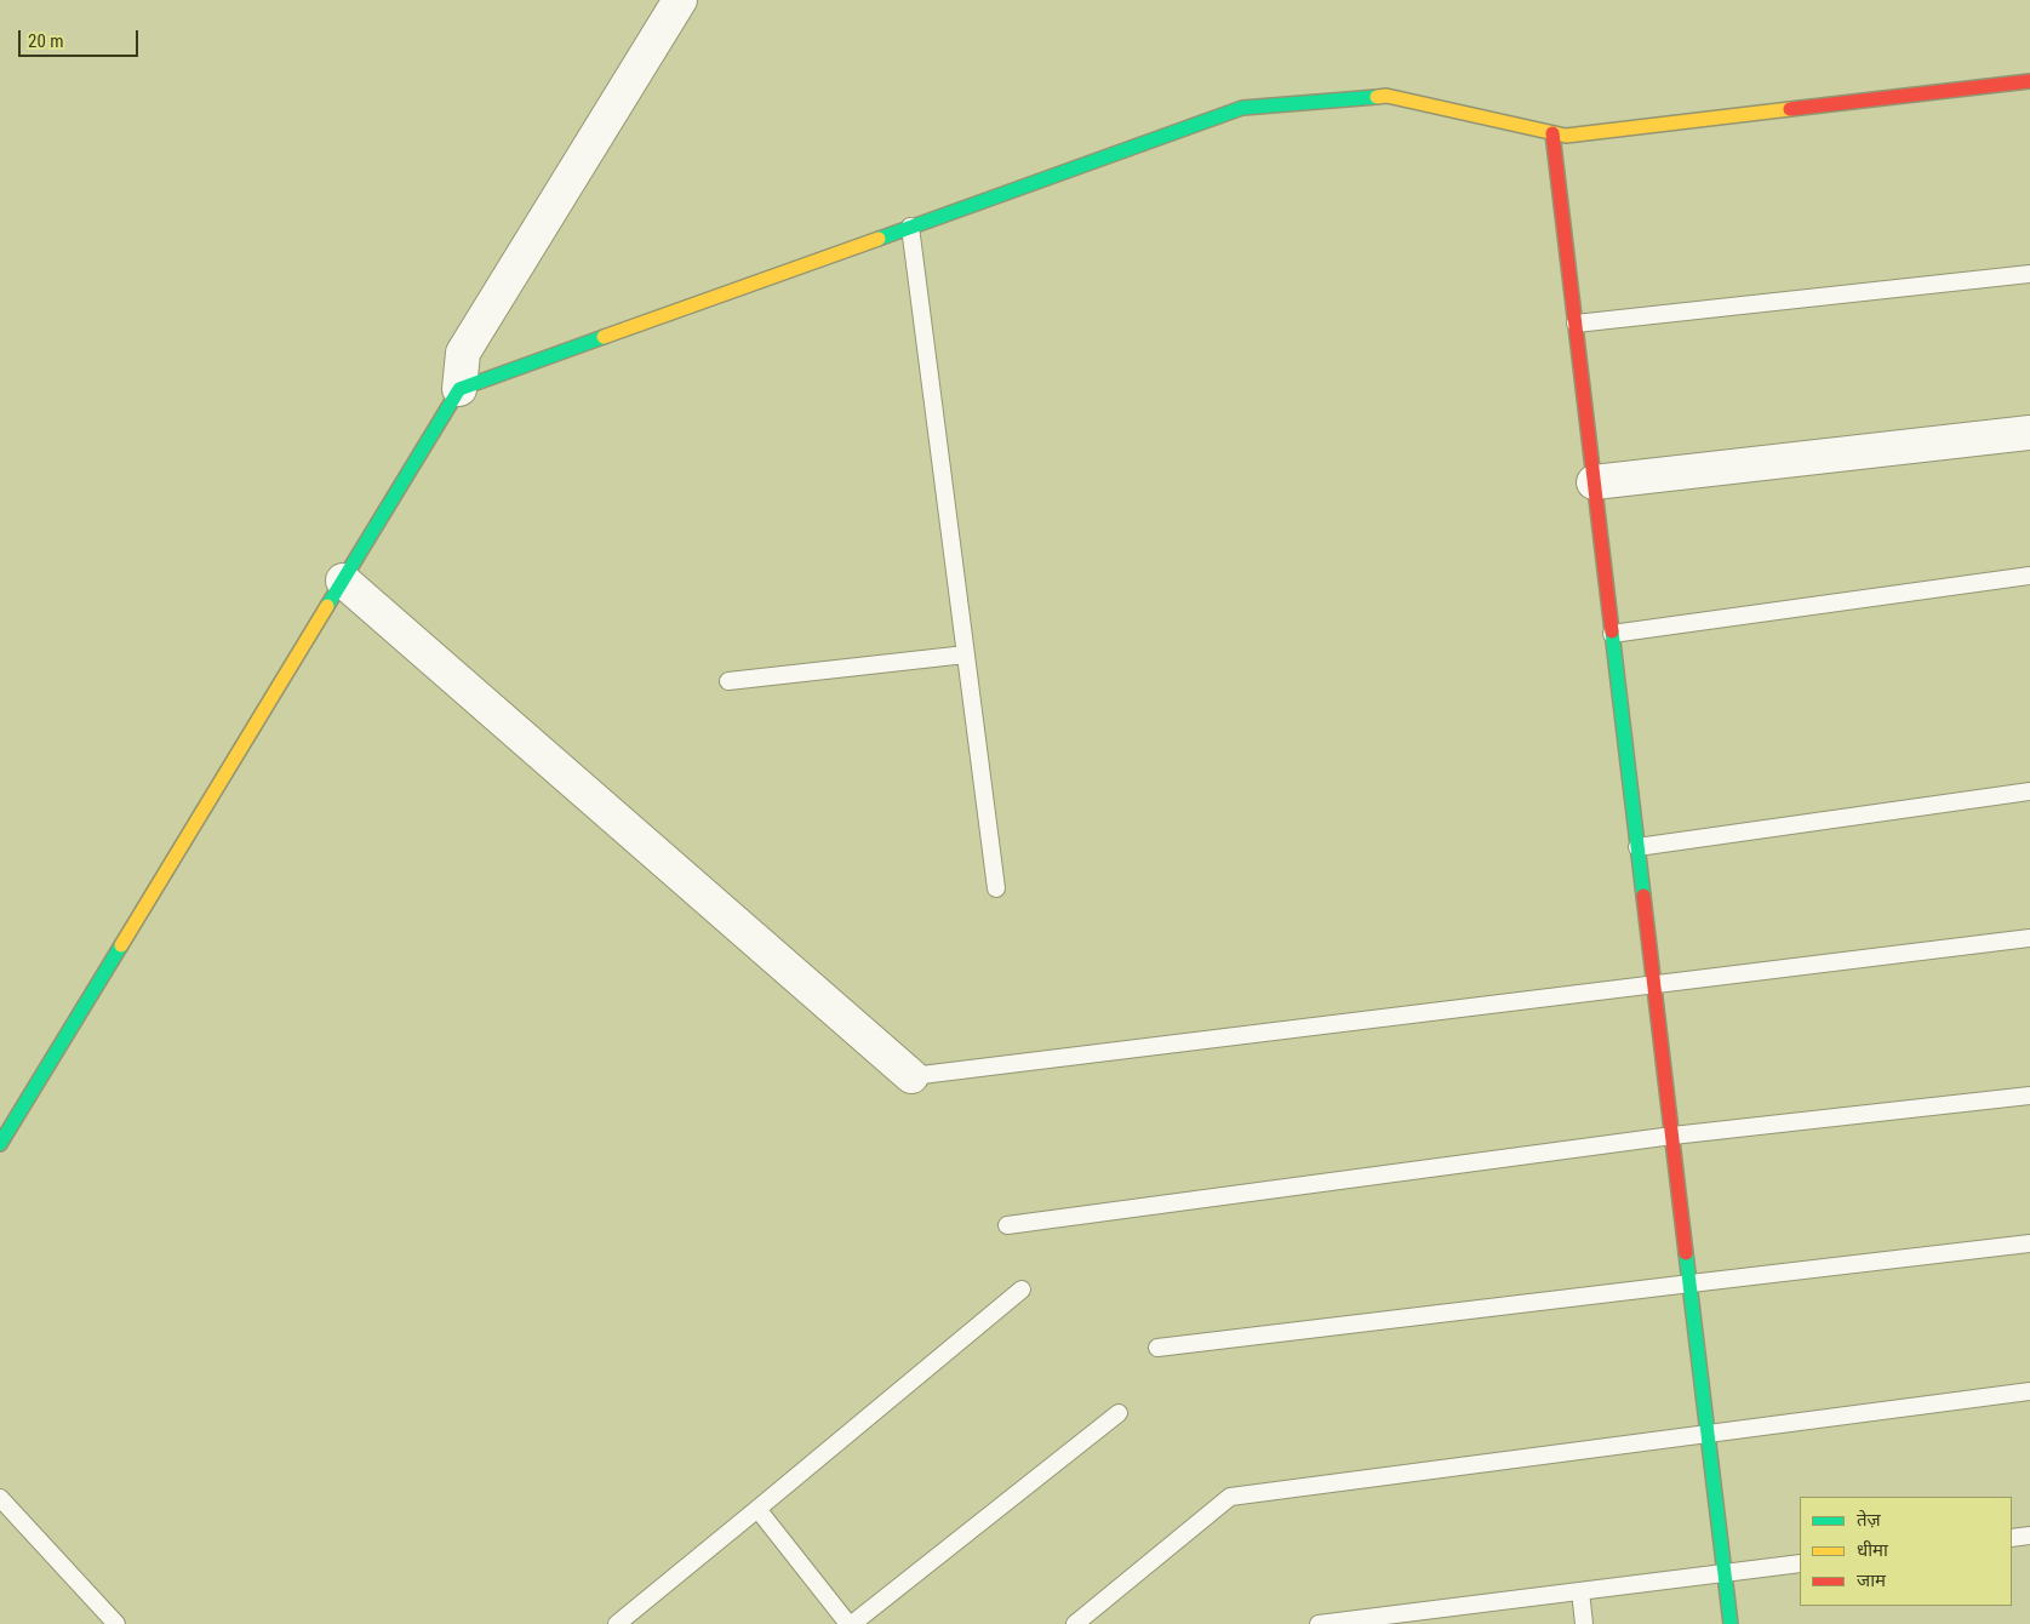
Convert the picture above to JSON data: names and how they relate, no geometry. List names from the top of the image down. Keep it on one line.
{"legend":["तेज़","धीमा","जाम"],"scale_bar":"20 m"}
